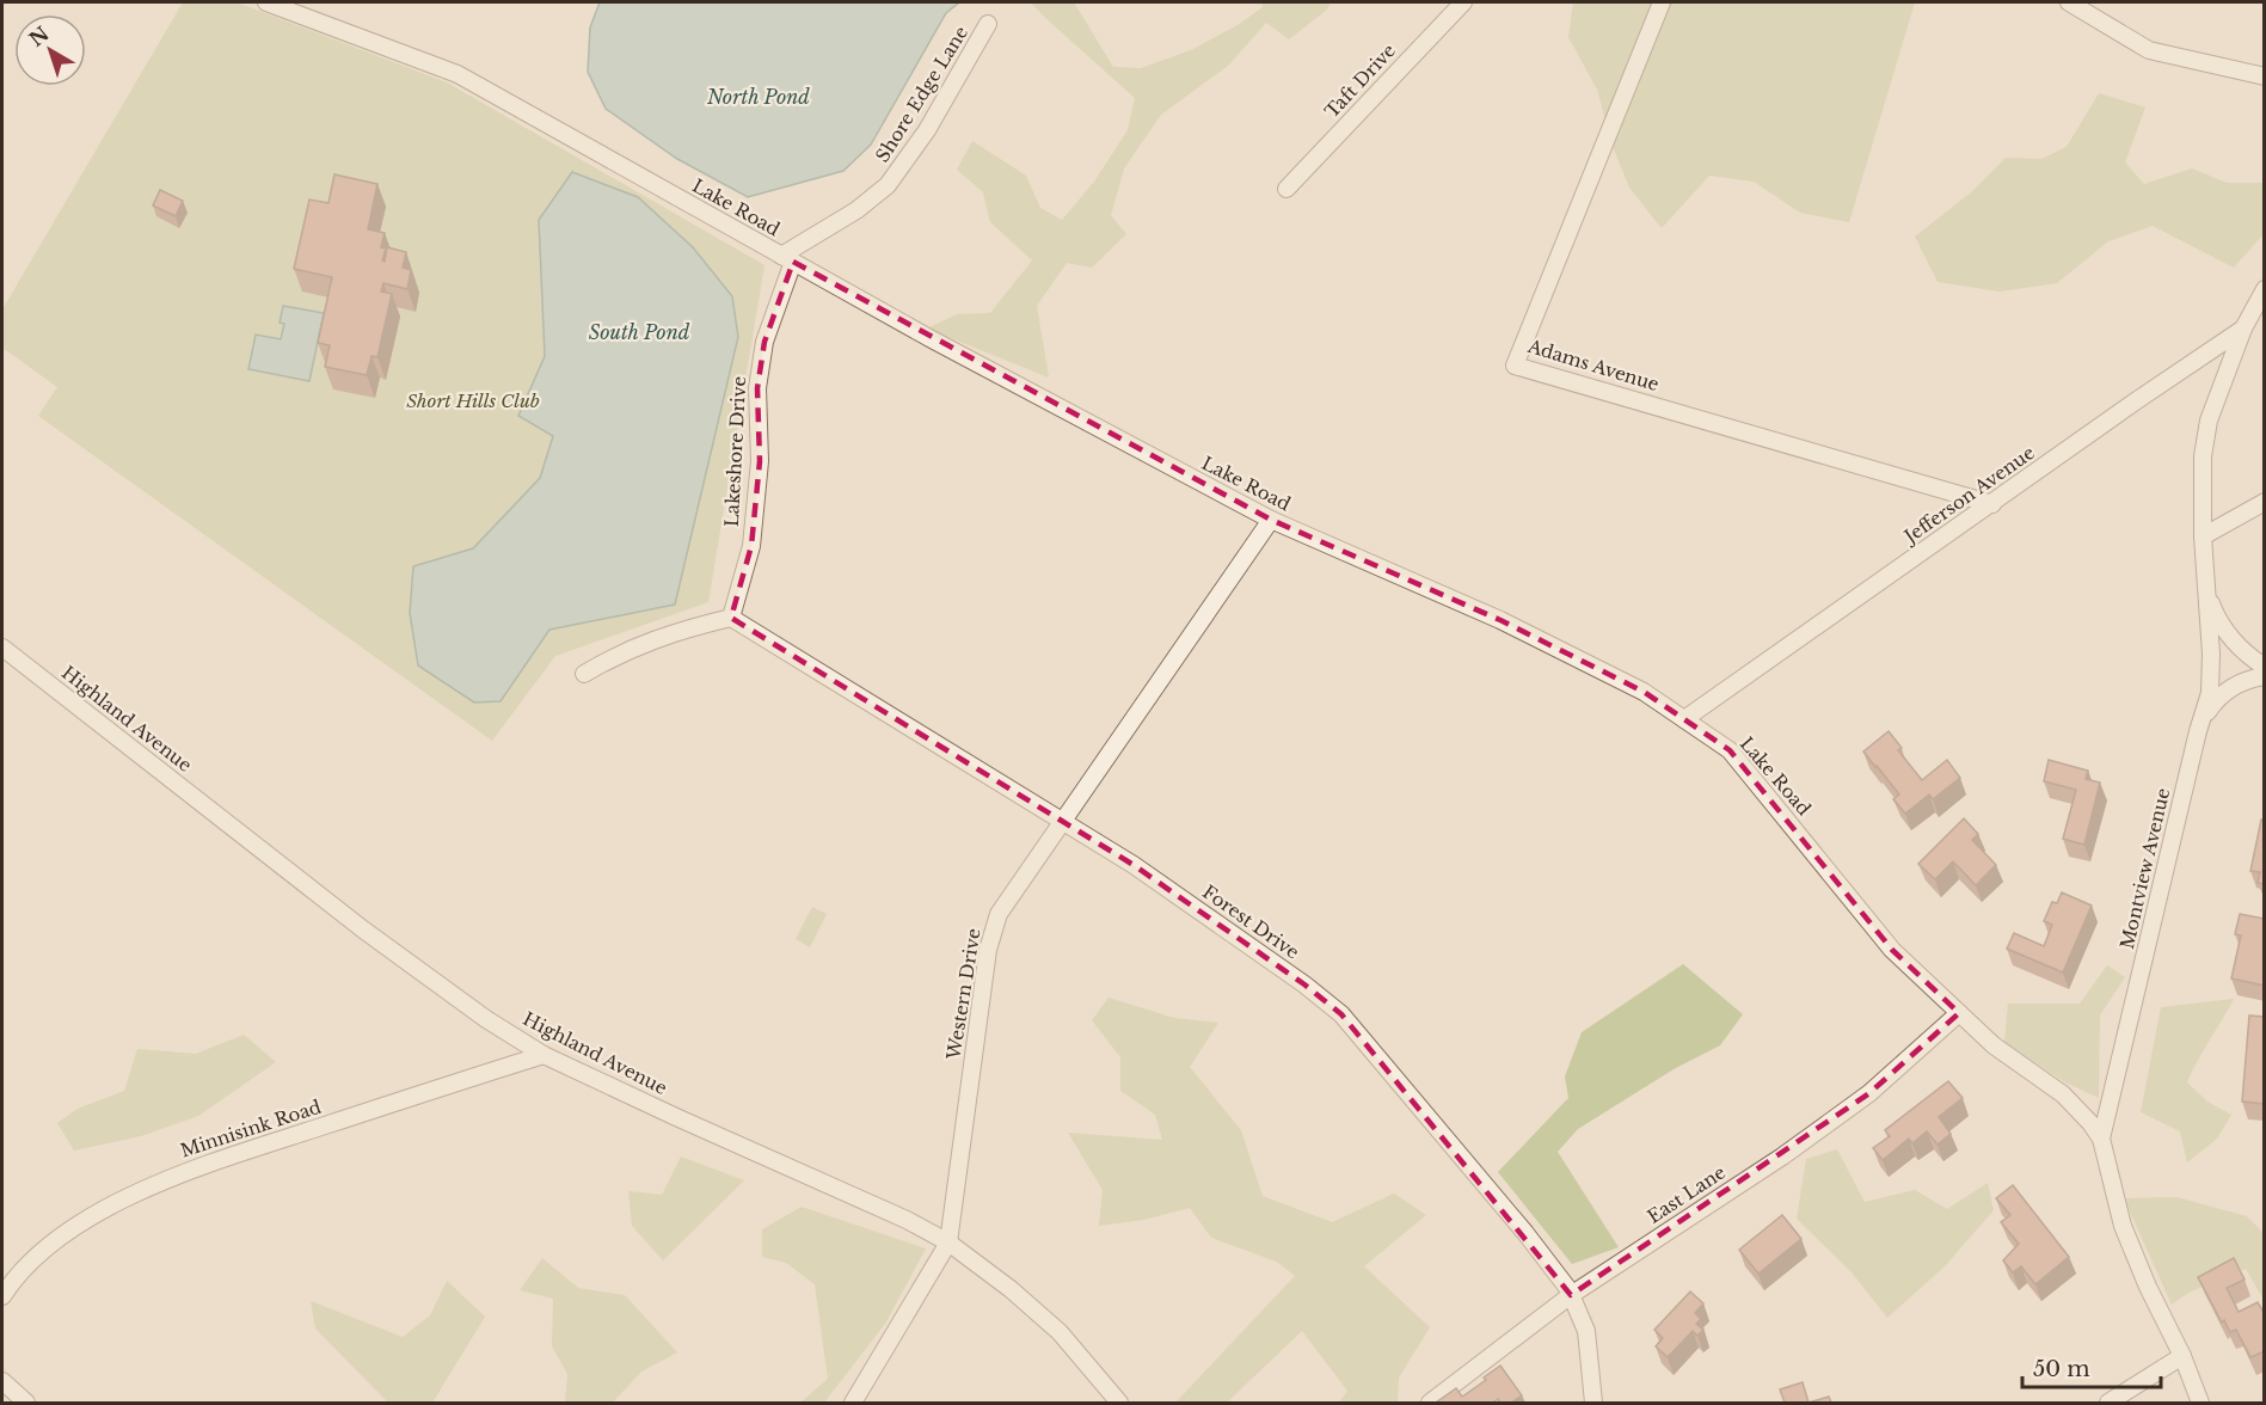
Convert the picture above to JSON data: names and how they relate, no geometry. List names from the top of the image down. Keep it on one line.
{"streets":{"street":["Taft Drive","Shore Edge Lane","Lake Road","Adams Avenue","Lakeshore Drive","Jefferson Avenue","Highland Avenue","Montview Avenue","Forest Drive","Western Drive","Minnisink Road","East Lane"]},"crossings":[["Shore Edge Lane","Lake Road"],["Shore Edge Lane","Lakeshore Drive"],["Lake Road","Lakeshore Drive"],["Lake Road","Jefferson Avenue"],["Lake Road","Montview Avenue"],["Lake Road","Western Drive"],["Lake Road","East Lane"],["Adams Avenue","Jefferson Avenue"],["Lakeshore Drive","Forest Drive"],["Jefferson Avenue","Montview Avenue"],["Highland Avenue","Western Drive"],["Highland Avenue","Minnisink Road"],["Forest Drive","Western Drive"],["Forest Drive","East Lane"]],"water":["North Pond","South Pond"],"parks":["Short Hills Club"],"scale_bar":"50 m","north":"top left"}
